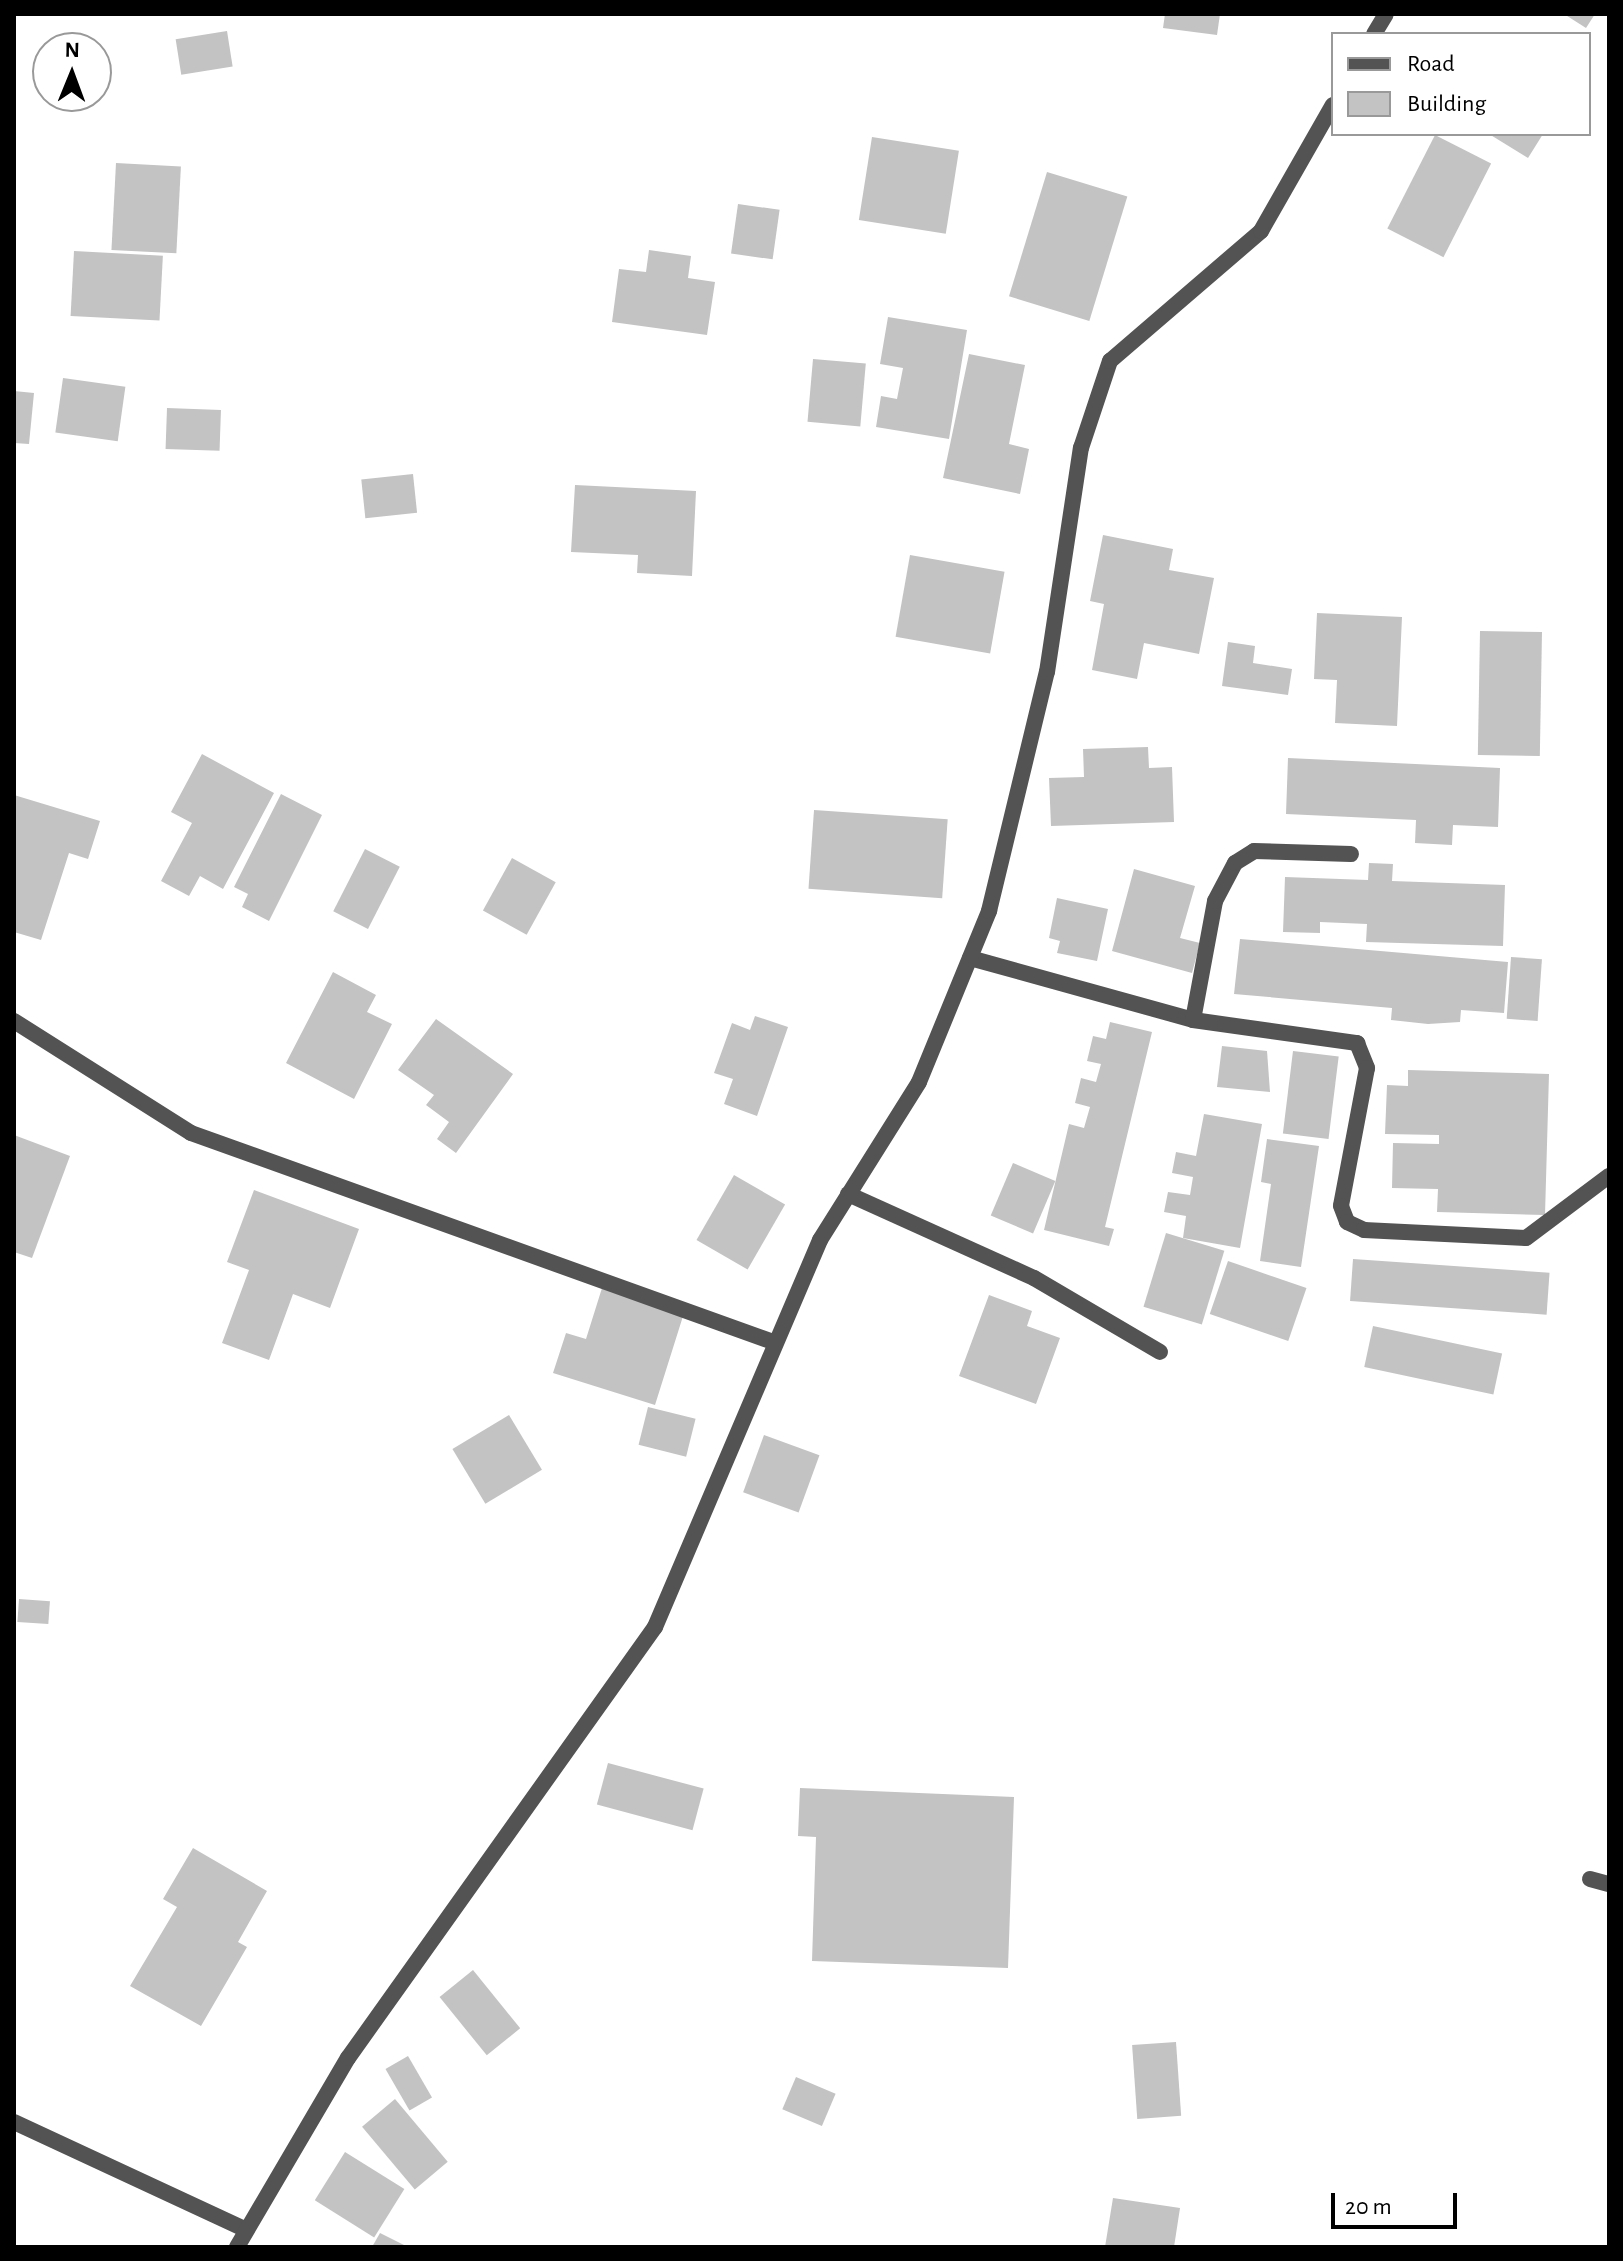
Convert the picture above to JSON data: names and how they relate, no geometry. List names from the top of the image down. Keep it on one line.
{"legend":["Road","Building"],"scale_bar":"20 m","north":"top"}
